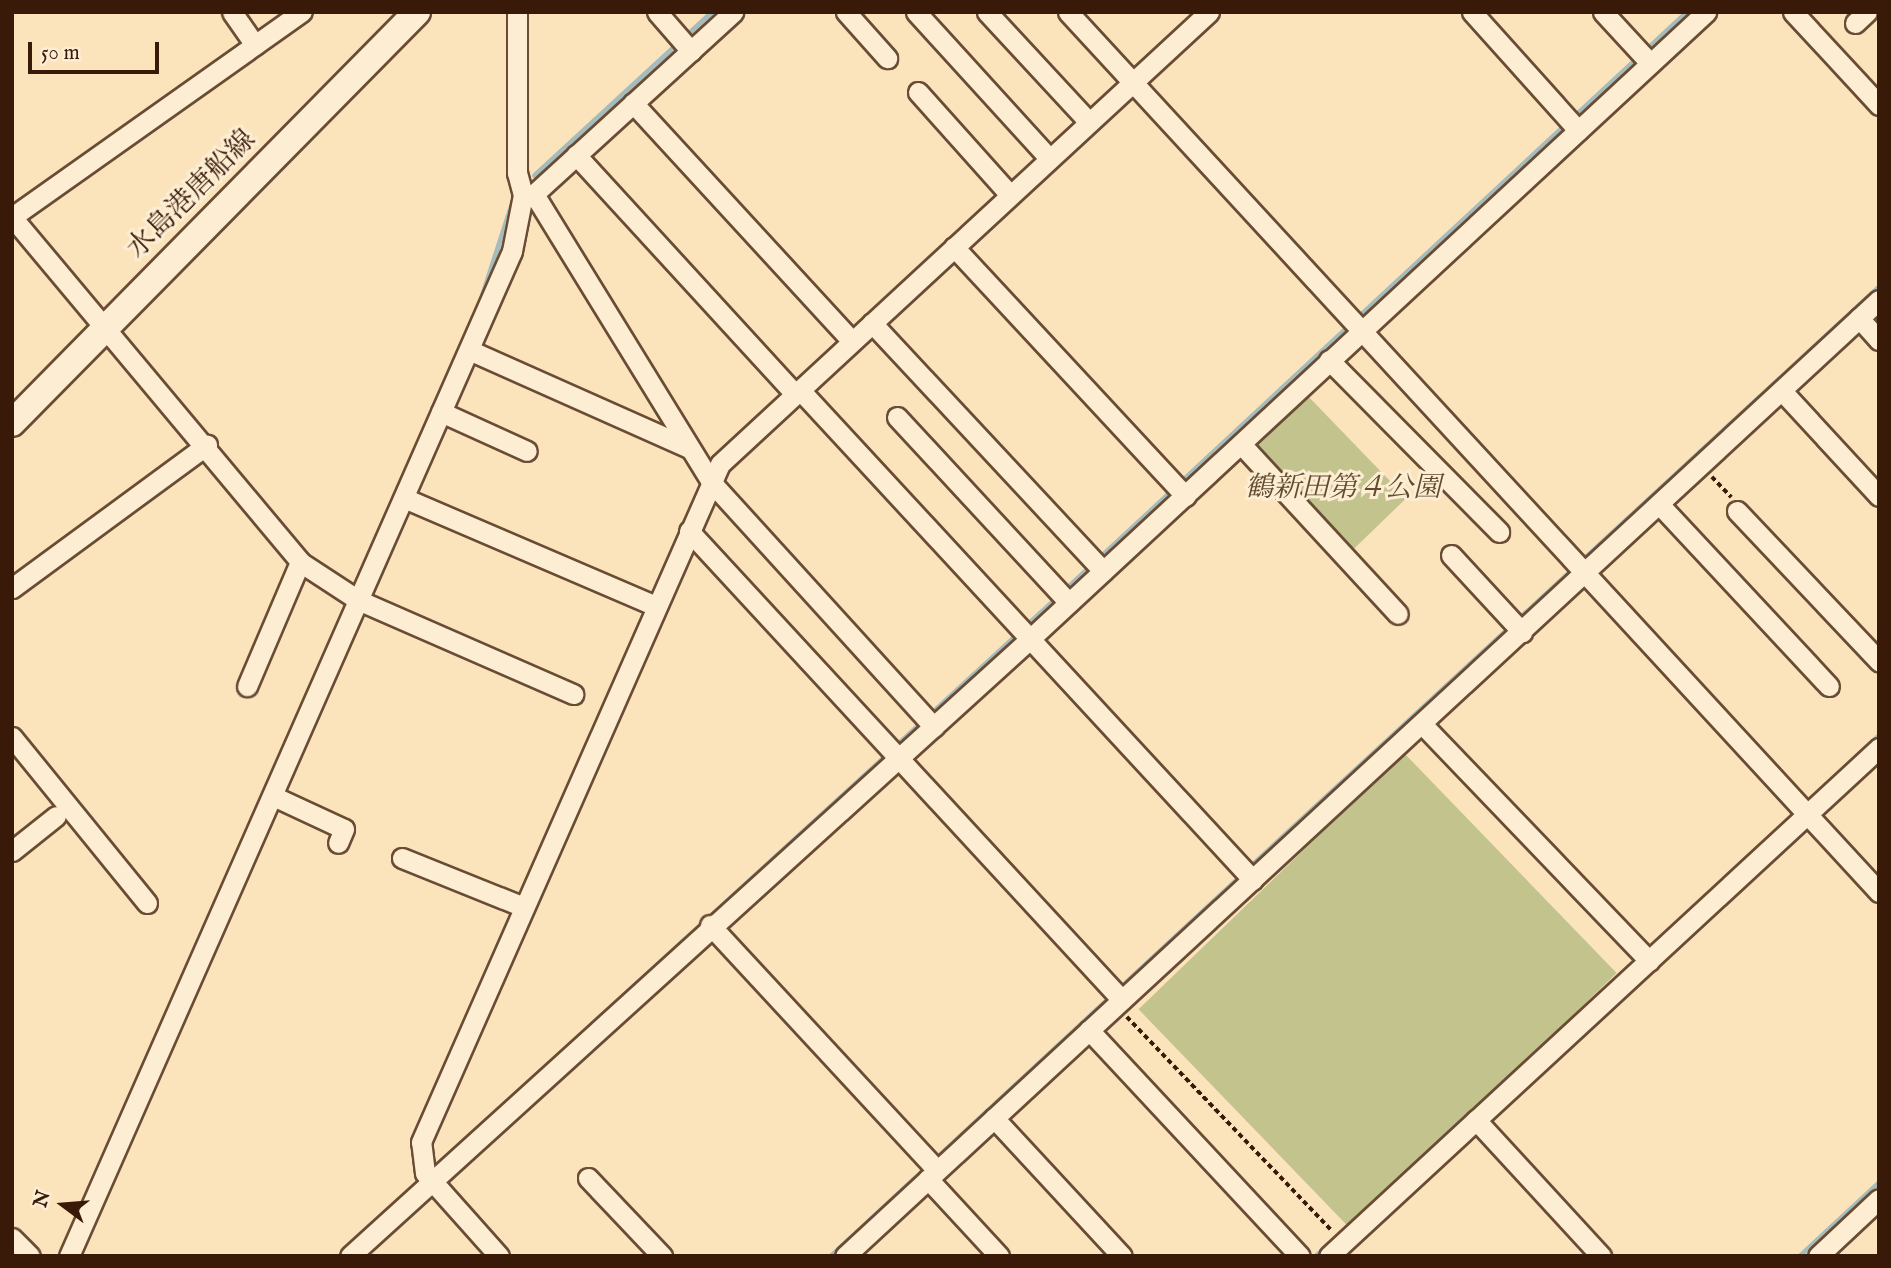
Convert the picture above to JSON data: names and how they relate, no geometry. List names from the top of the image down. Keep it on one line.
{"streets":{"main road":["水島港唐船線"]},"parks":["鶴新田第４公園"],"scale_bar":"50 m","north":"left"}
